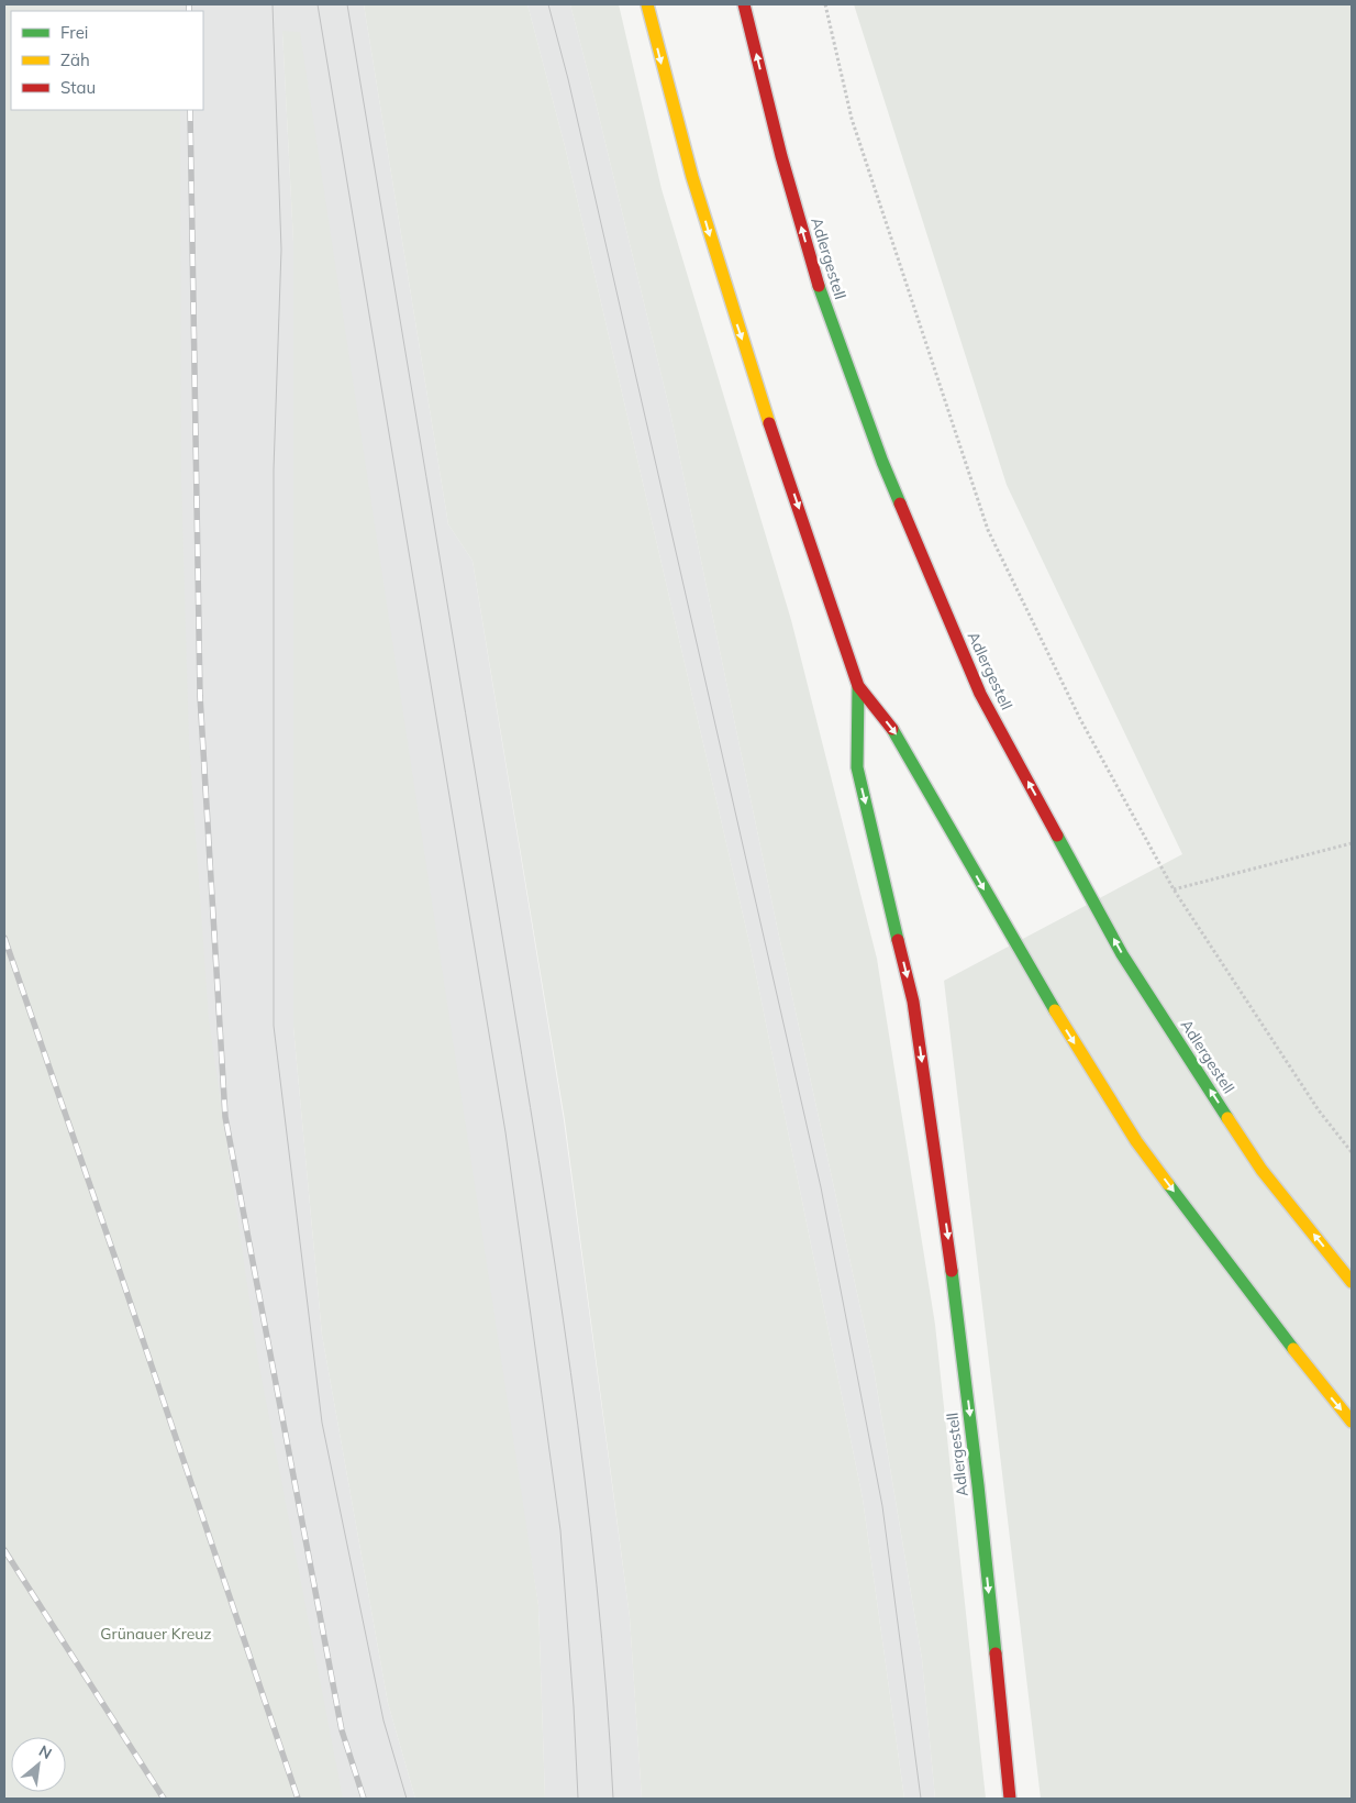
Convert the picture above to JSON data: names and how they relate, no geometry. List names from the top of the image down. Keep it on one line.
{"streets":{"main road":["Adlergestell"]},"parks":["Grünauer Kreuz"],"legend":["Frei","Zäh","Stau"],"north":"top right"}
